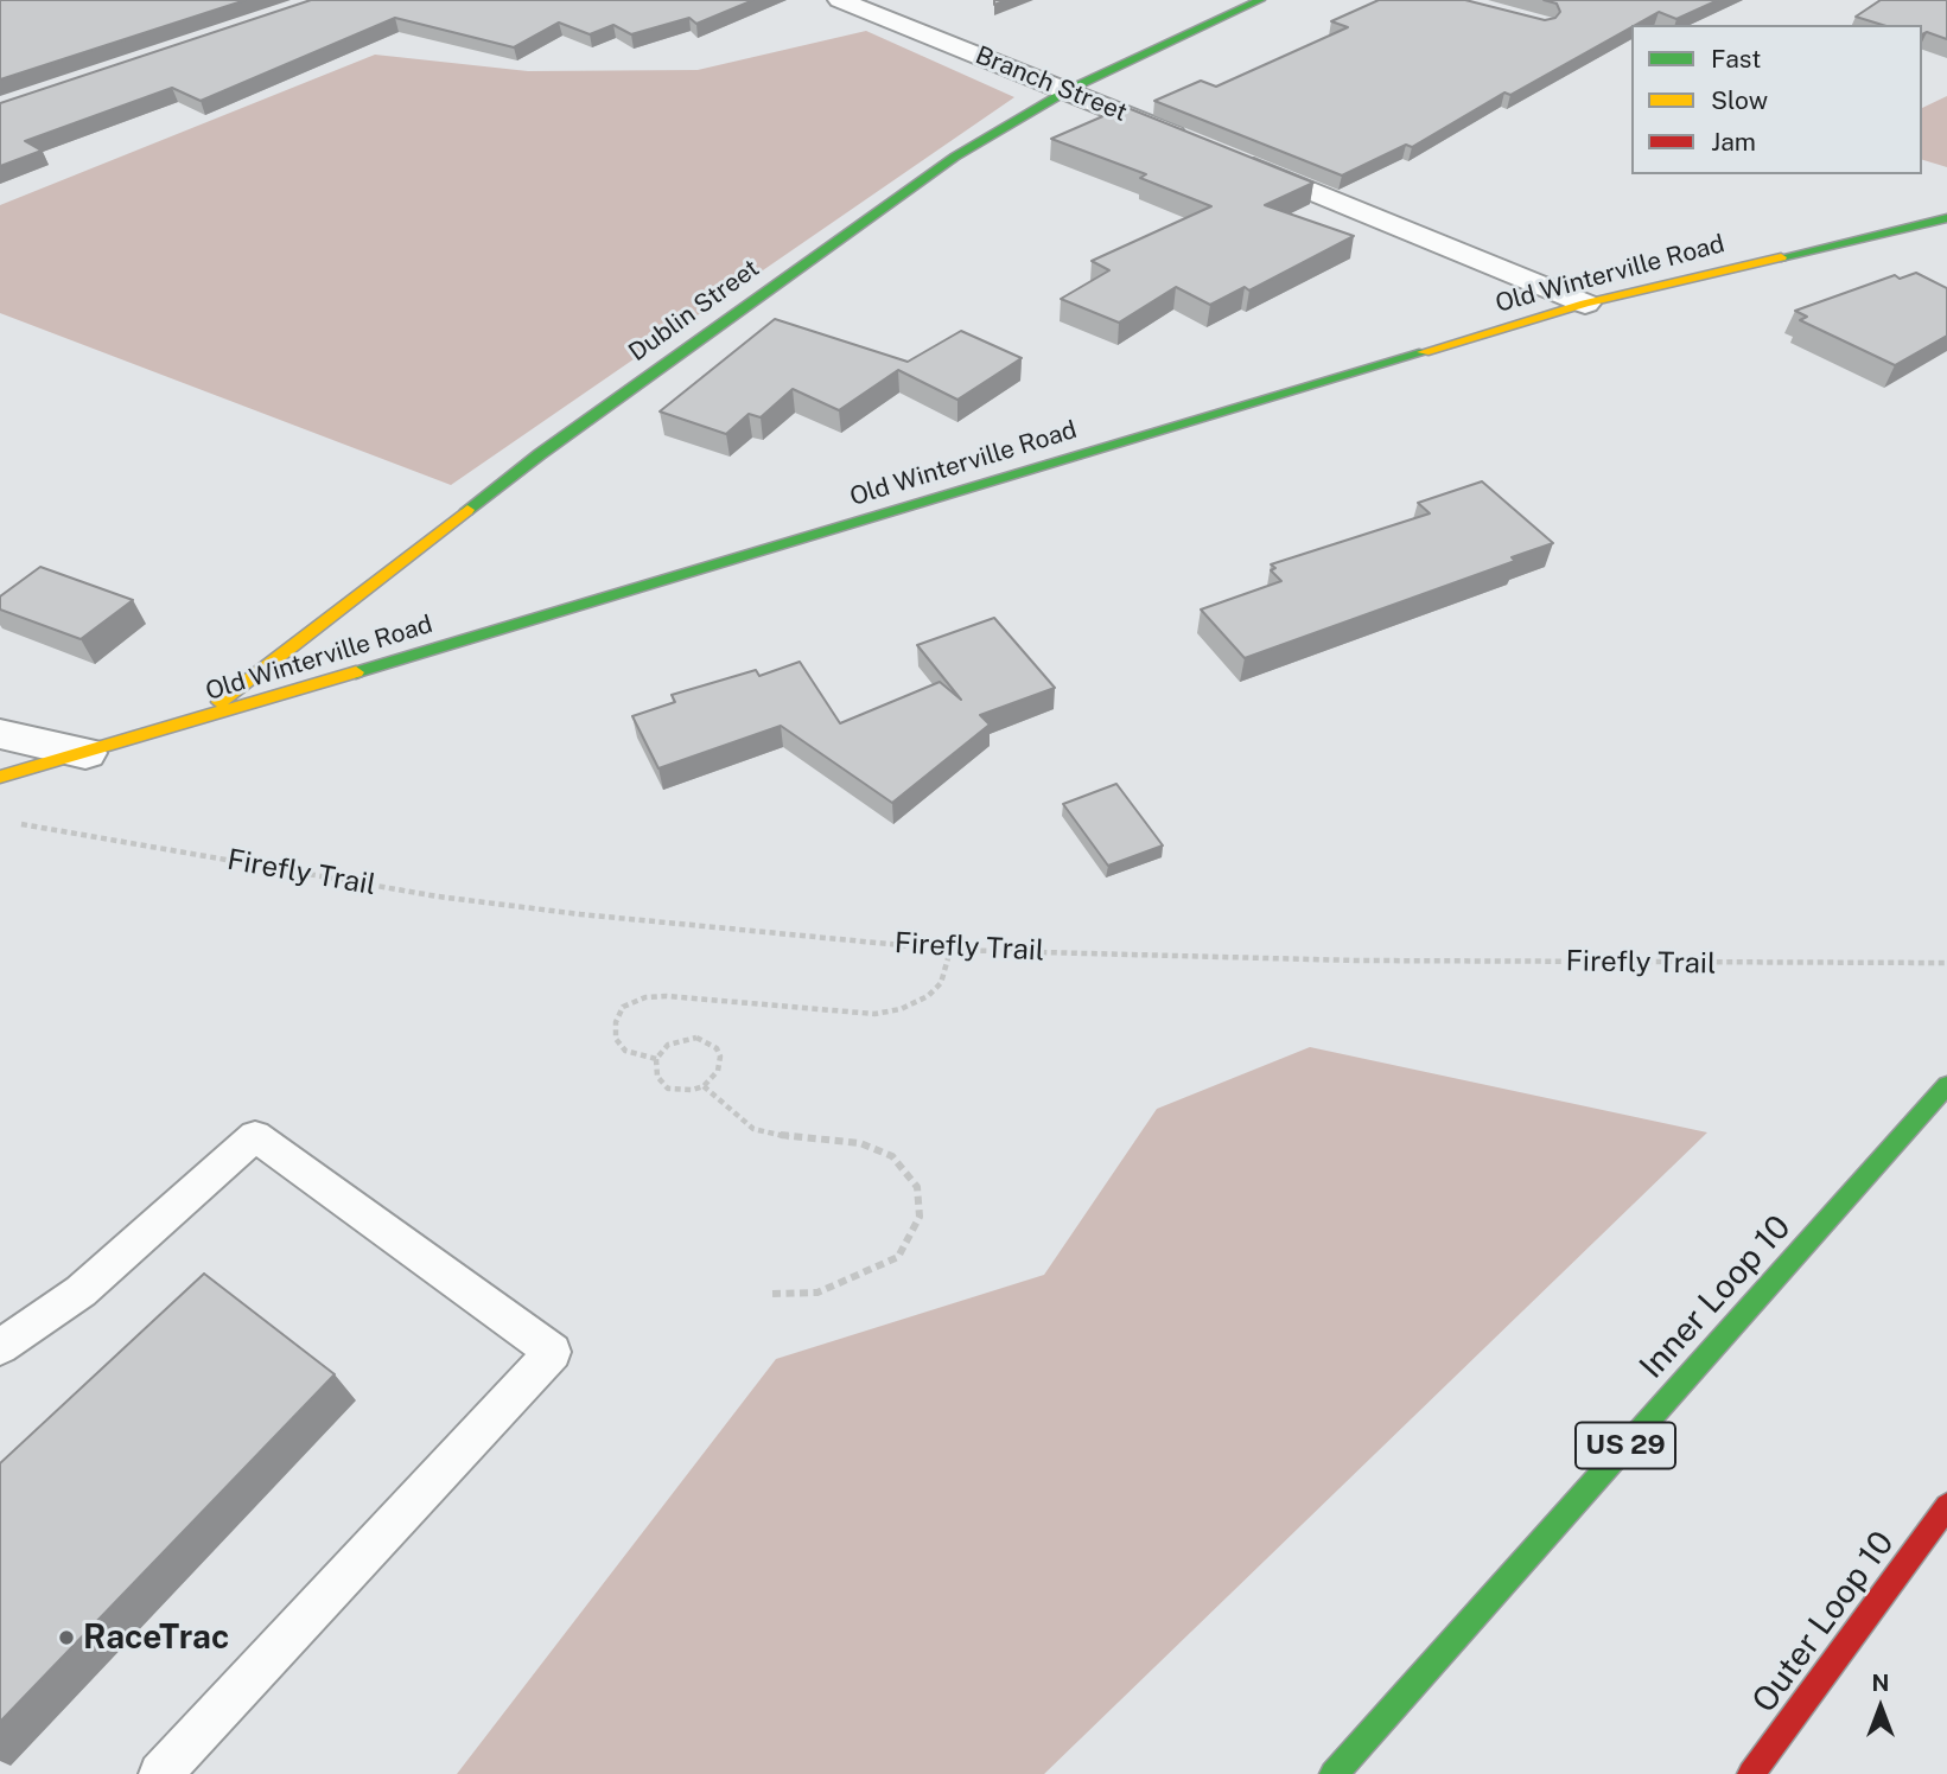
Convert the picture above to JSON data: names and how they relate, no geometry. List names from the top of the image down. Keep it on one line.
{"streets":{"main road":["Old Winterville Road","Dublin Street","Inner Loop 10","US 29","Outer Loop 10"],"street":["Branch Street"],"path":["Firefly Trail"]},"crossings":[["Branch Street","Dublin Street"],["Old Winterville Road","Dublin Street"]],"places":["RaceTrac"],"legend":["Fast","Slow","Jam"],"north":"top"}
